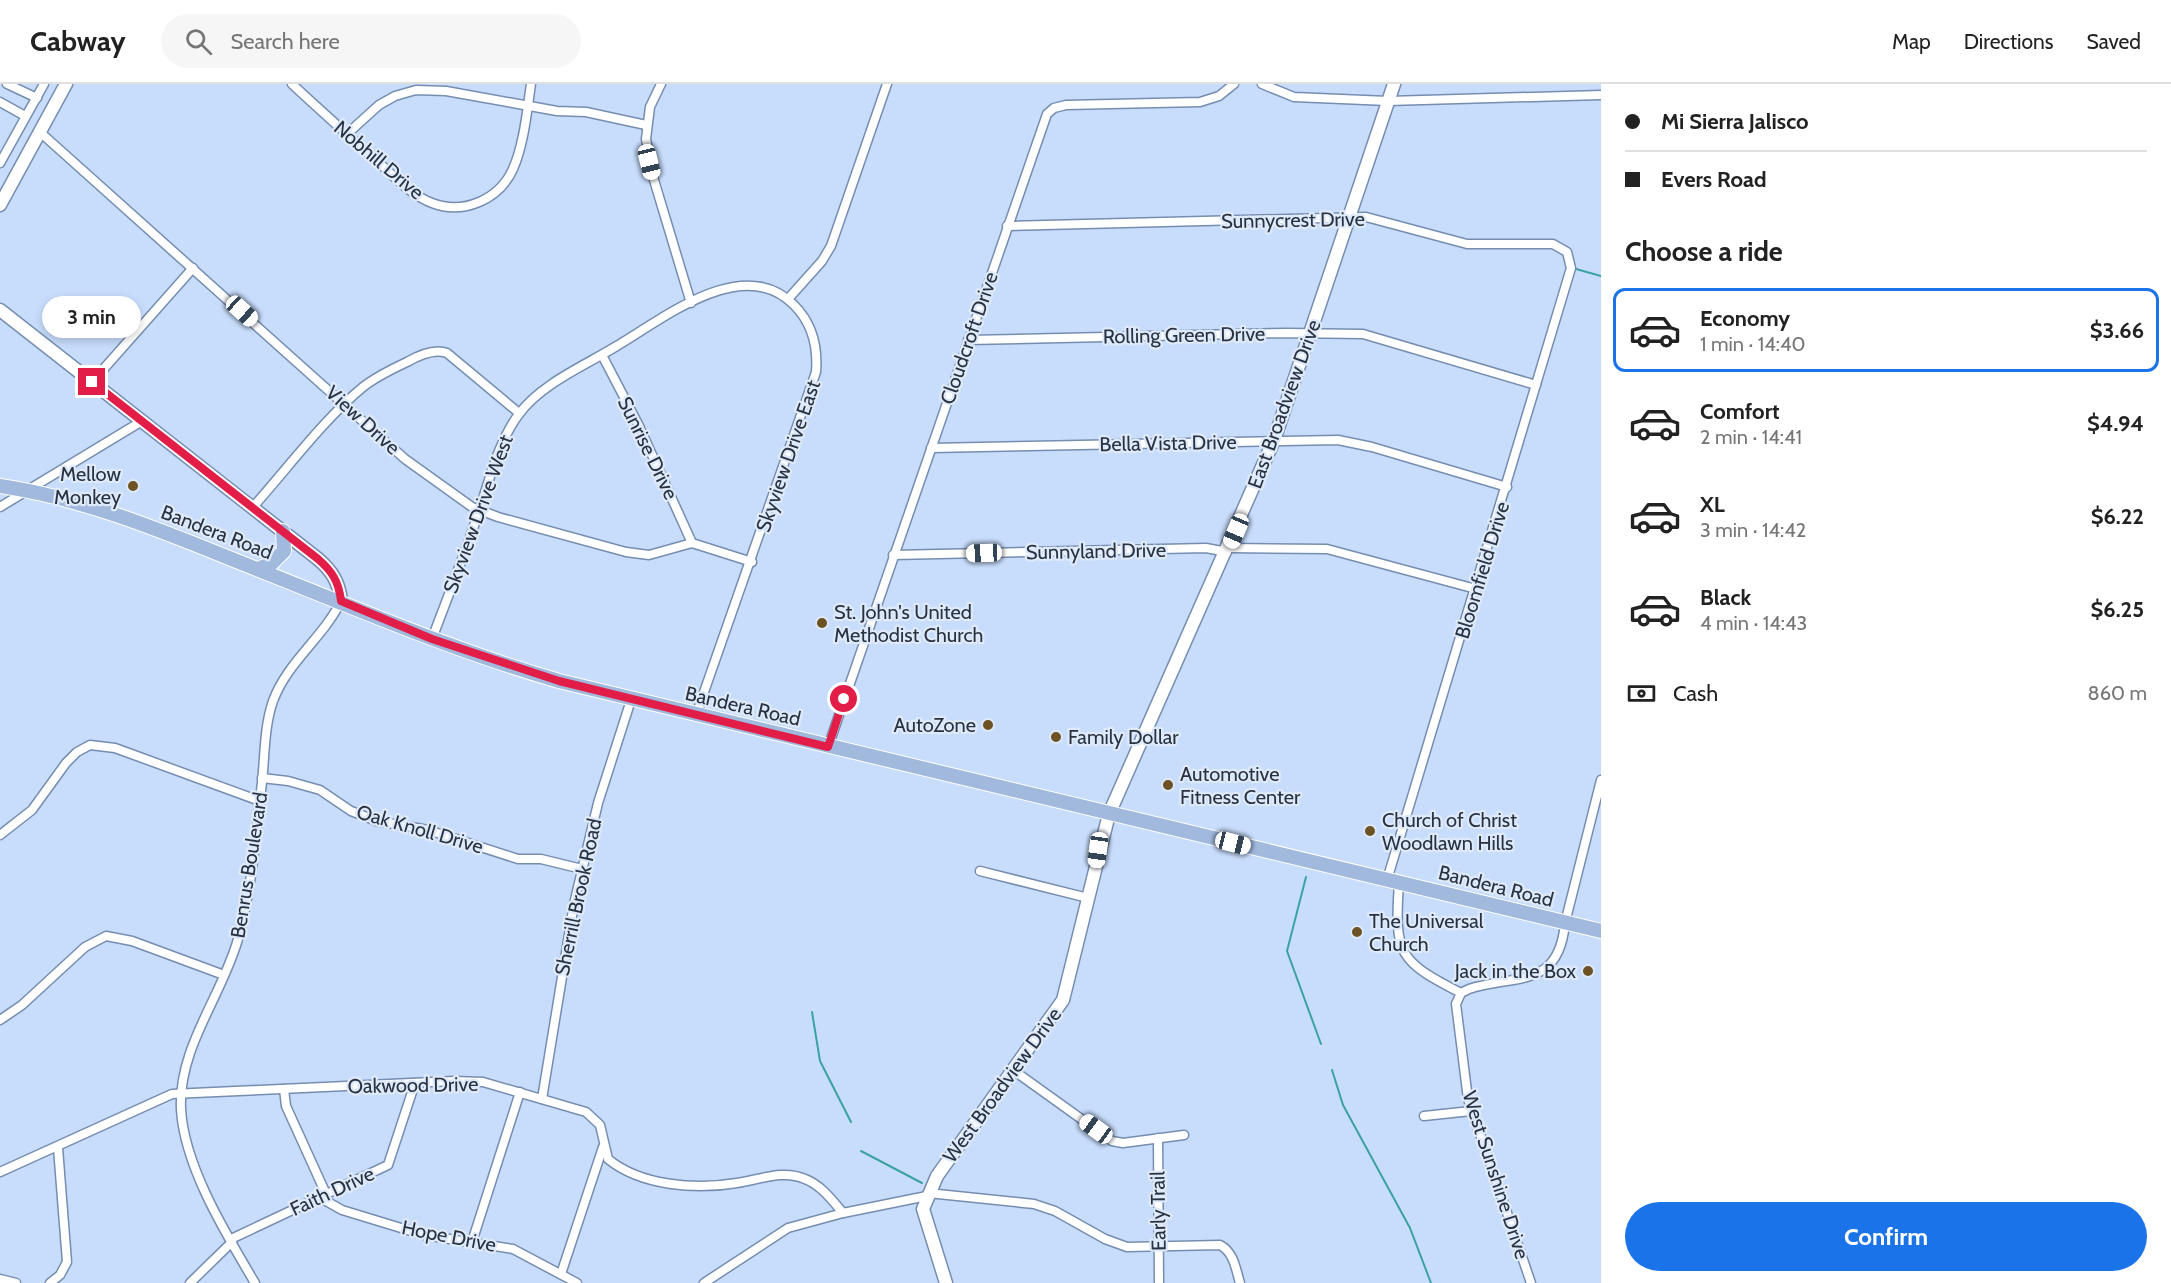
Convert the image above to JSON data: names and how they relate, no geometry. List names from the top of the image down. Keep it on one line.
{"streets":{"main road":["Bandera Road"],"street":["Nobhill Drive","Sunnycrest Drive","Rolling Green Drive","Cloudcroft Drive","East Broadview Drive","View Drive","Bella Vista Drive","Sunrise Drive","Skyview Drive East","Skyview Drive West","Sunnyland Drive","Bloomfield Drive","Oak Knoll Drive","Benrus Boulevard","Sherrill Brook Road","Oakwood Drive","West Broadview Drive","West Sunshine Drive","Faith Drive","Early Trail","Hope Drive"]},"crossings":[["Sunnycrest Drive","Cloudcroft Drive"],["Sunnycrest Drive","East Broadview Drive"],["Sunnycrest Drive","Bloomfield Drive"],["Rolling Green Drive","Cloudcroft Drive"],["Rolling Green Drive","East Broadview Drive"],["Rolling Green Drive","Bloomfield Drive"],["Cloudcroft Drive","Bella Vista Drive"],["Cloudcroft Drive","Bandera Road"],["Cloudcroft Drive","Sunnyland Drive"],["East Broadview Drive","Bella Vista Drive"],["East Broadview Drive","Bandera Road"],["East Broadview Drive","Sunnyland Drive"],["East Broadview Drive","West Broadview Drive"],["View Drive","Sunrise Drive"],["View Drive","Skyview Drive West"],["Bella Vista Drive","Bloomfield Drive"],["Sunrise Drive","Skyview Drive West"],["Skyview Drive East","Skyview Drive West"],["Skyview Drive East","Bandera Road"],["Skyview Drive West","Bandera Road"],["Bandera Road","Bloomfield Drive"],["Bandera Road","Benrus Boulevard"],["Bandera Road","Sherrill Brook Road"],["Bandera Road","West Broadview Drive"],["Sunnyland Drive","Bloomfield Drive"],["Bloomfield Drive","West Sunshine Drive"],["Oak Knoll Drive","Benrus Boulevard"],["Oak Knoll Drive","Sherrill Brook Road"],["Benrus Boulevard","Oakwood Drive"],["Benrus Boulevard","Faith Drive"],["Sherrill Brook Road","Oakwood Drive"],["Oakwood Drive","Faith Drive"],["Faith Drive","Hope Drive"]],"places":["Mellow Monkey","St. John's United Methodist Church","AutoZone","Family Dollar","Automotive Fitness Center","Church of Christ Woodlawn Hills","The Universal Church","Jack in the Box"],"page":{"header":"Cabway","search":"Search here","nav":["Map","Directions","Saved"],"banner":["Mi Sierra Jalisco","Evers Road"],"heading":"Choose a ride","list":[{"name":"Economy","note":"1 min · 14:40","value":"$3.66"},{"name":"Comfort","note":"2 min · 14:41","value":"$4.94"},{"name":"XL","note":"3 min · 14:42","value":"$6.22"},{"name":"Black","note":"4 min · 14:43","value":"$6.25"}],"bubble":"3 min","pay":["Cash","860 m"],"buttons":"Confirm"}}
